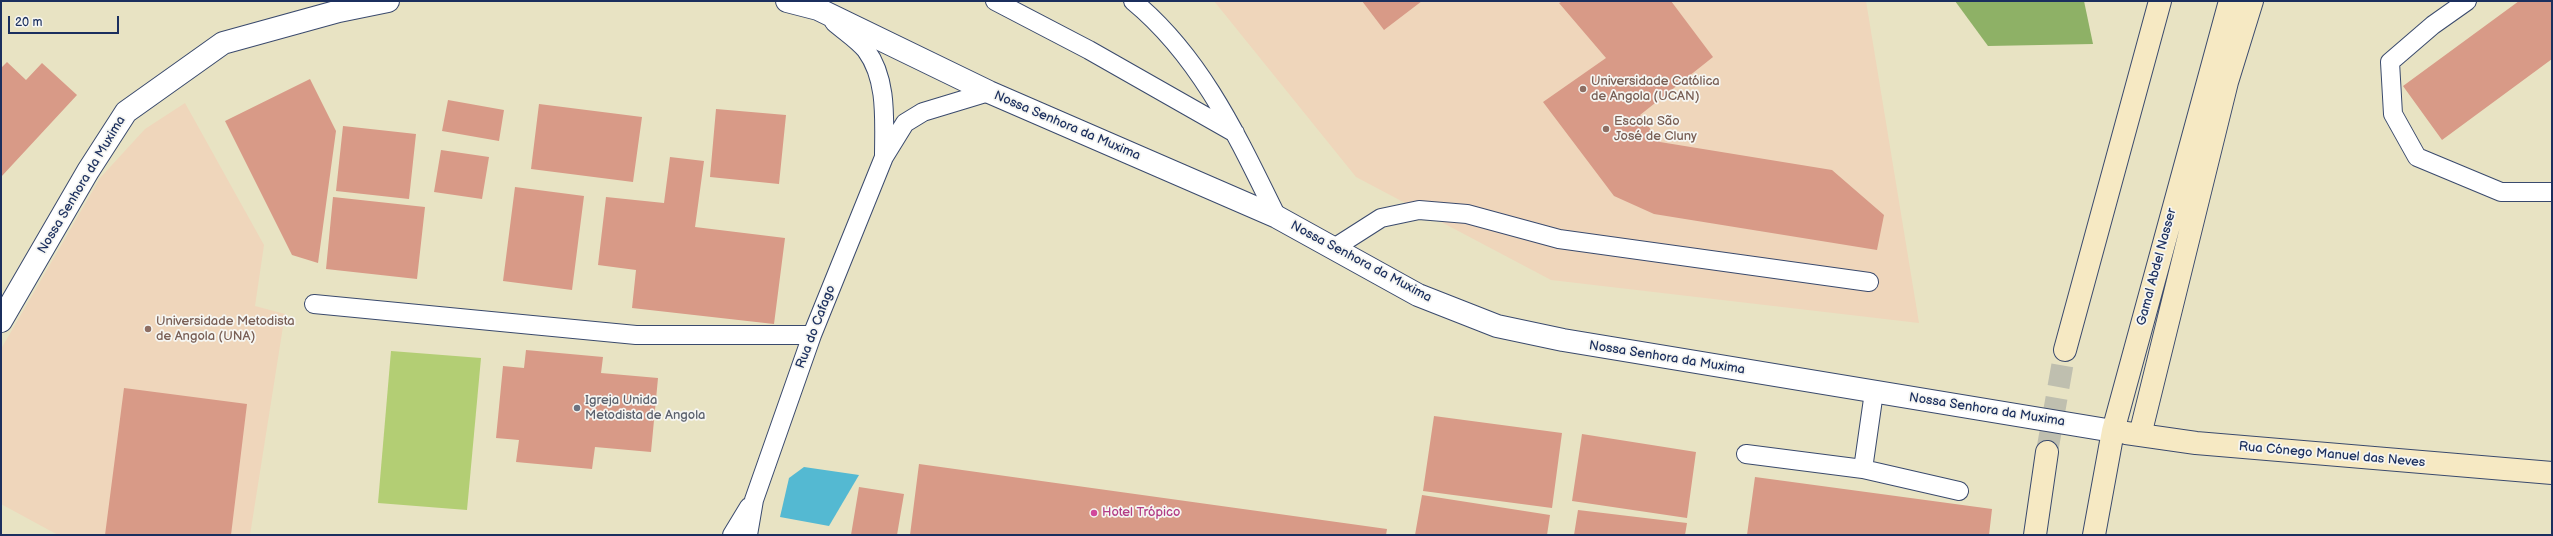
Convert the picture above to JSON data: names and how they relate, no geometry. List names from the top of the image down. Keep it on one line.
{"streets":{"main road":["Gamal Abdel Nasser","Rua Cónego Manuel das Neves"],"street":["Nossa Senhora da Muxima"],"lane":["Rua do Cafago"]},"crossings":[["Nossa Senhora da Muxima","Gamal Abdel Nasser"],["Nossa Senhora da Muxima","Rua do Cafago"],["Nossa Senhora da Muxima","Rua Cónego Manuel das Neves"],["Gamal Abdel Nasser","Rua Cónego Manuel das Neves"]],"places":["Universidade Católica de Angola (UCAN)","Escola São José de Cluny","Universidade Metodista de Angola (UNA)","Igreja Unida Metodista de Angola","Hotel Trópico"],"scale_bar":"20 m"}
